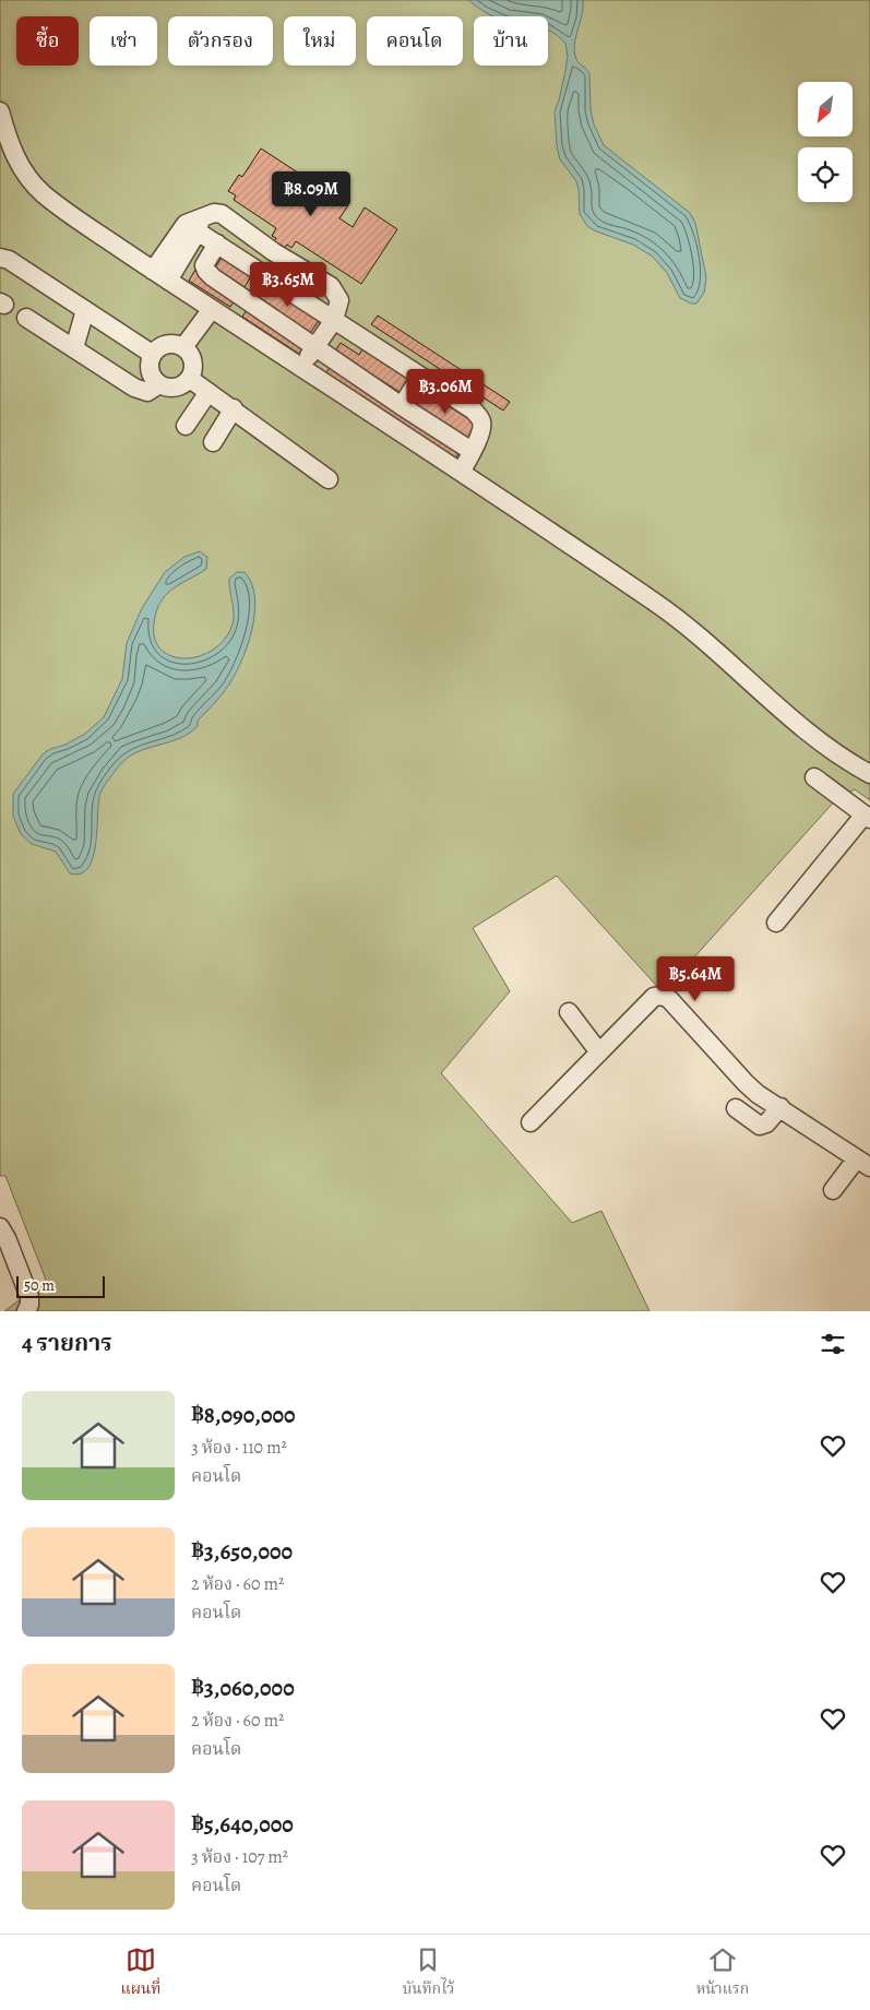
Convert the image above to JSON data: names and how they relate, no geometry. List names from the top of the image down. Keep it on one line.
{"scale_bar":"50 m","north":"bottom left","page":{"chip":["ซื้อ","เช่า","ตัวกรอง","ใหม่","คอนโด","บ้าน"],"price":["฿8.09M","฿3.65M","฿3.06M","฿5.64M"],"scale":"50 m","heading":"4 รายการ","list":[{"name":"฿8,090,000","note":"3 ห้อง · 110 m² · คอนโด"},{"name":"฿3,650,000","note":"2 ห้อง · 60 m² · คอนโด"},{"name":"฿3,060,000","note":"2 ห้อง · 60 m² · คอนโด"},{"name":"฿5,640,000","note":"3 ห้อง · 107 m² · คอนโด"}],"tabs":["แผนที่","บันทึกไว้","หน้าแรก"]}}
